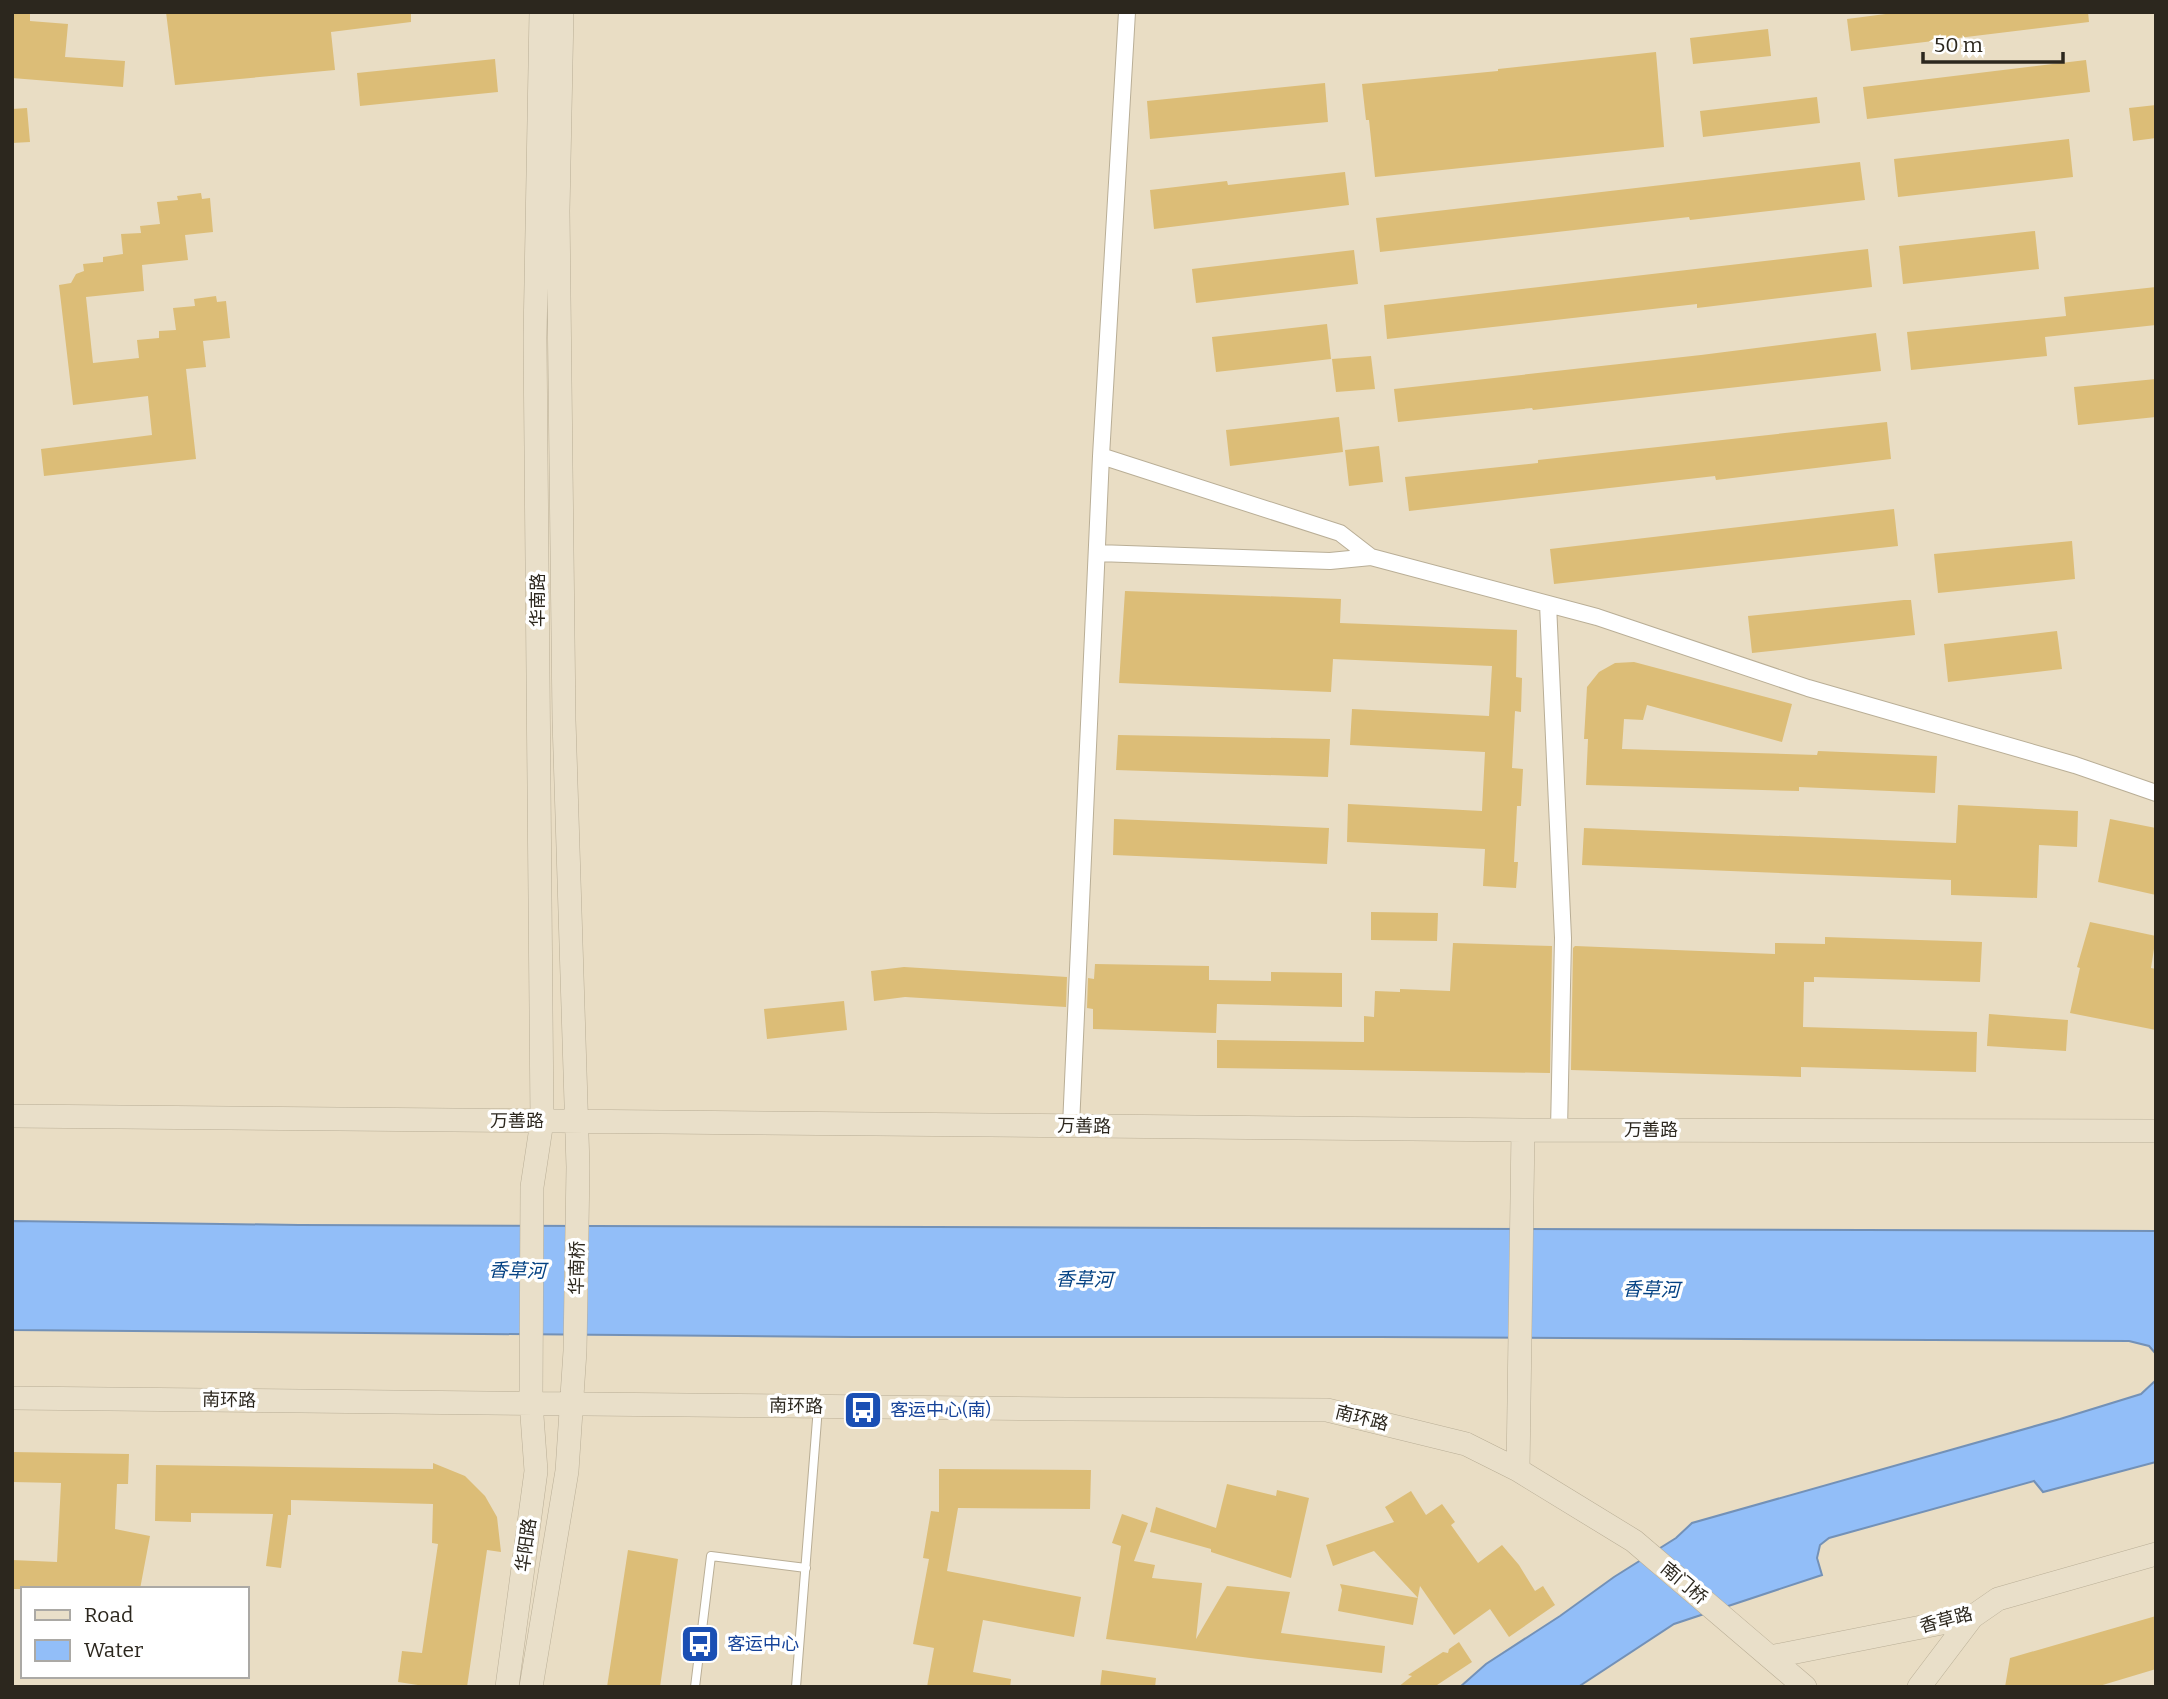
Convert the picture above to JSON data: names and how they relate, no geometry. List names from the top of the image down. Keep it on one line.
{"streets":{"main road":["华南路","万善路","华南桥","南环路","华阳路","南门桥","香草路"]},"crossings":[["华南路","万善路"],["华南路","华南桥"],["华南路","南环路"],["华南路","华阳路"],["华南桥","南环路"],["南环路","华阳路"],["南环路","南门桥"],["南门桥","香草路"]],"water":["香草河"],"places":{"bus stop":["客运中心(南)","客运中心"]},"legend":["Road","Water"],"scale_bar":"50 m"}
